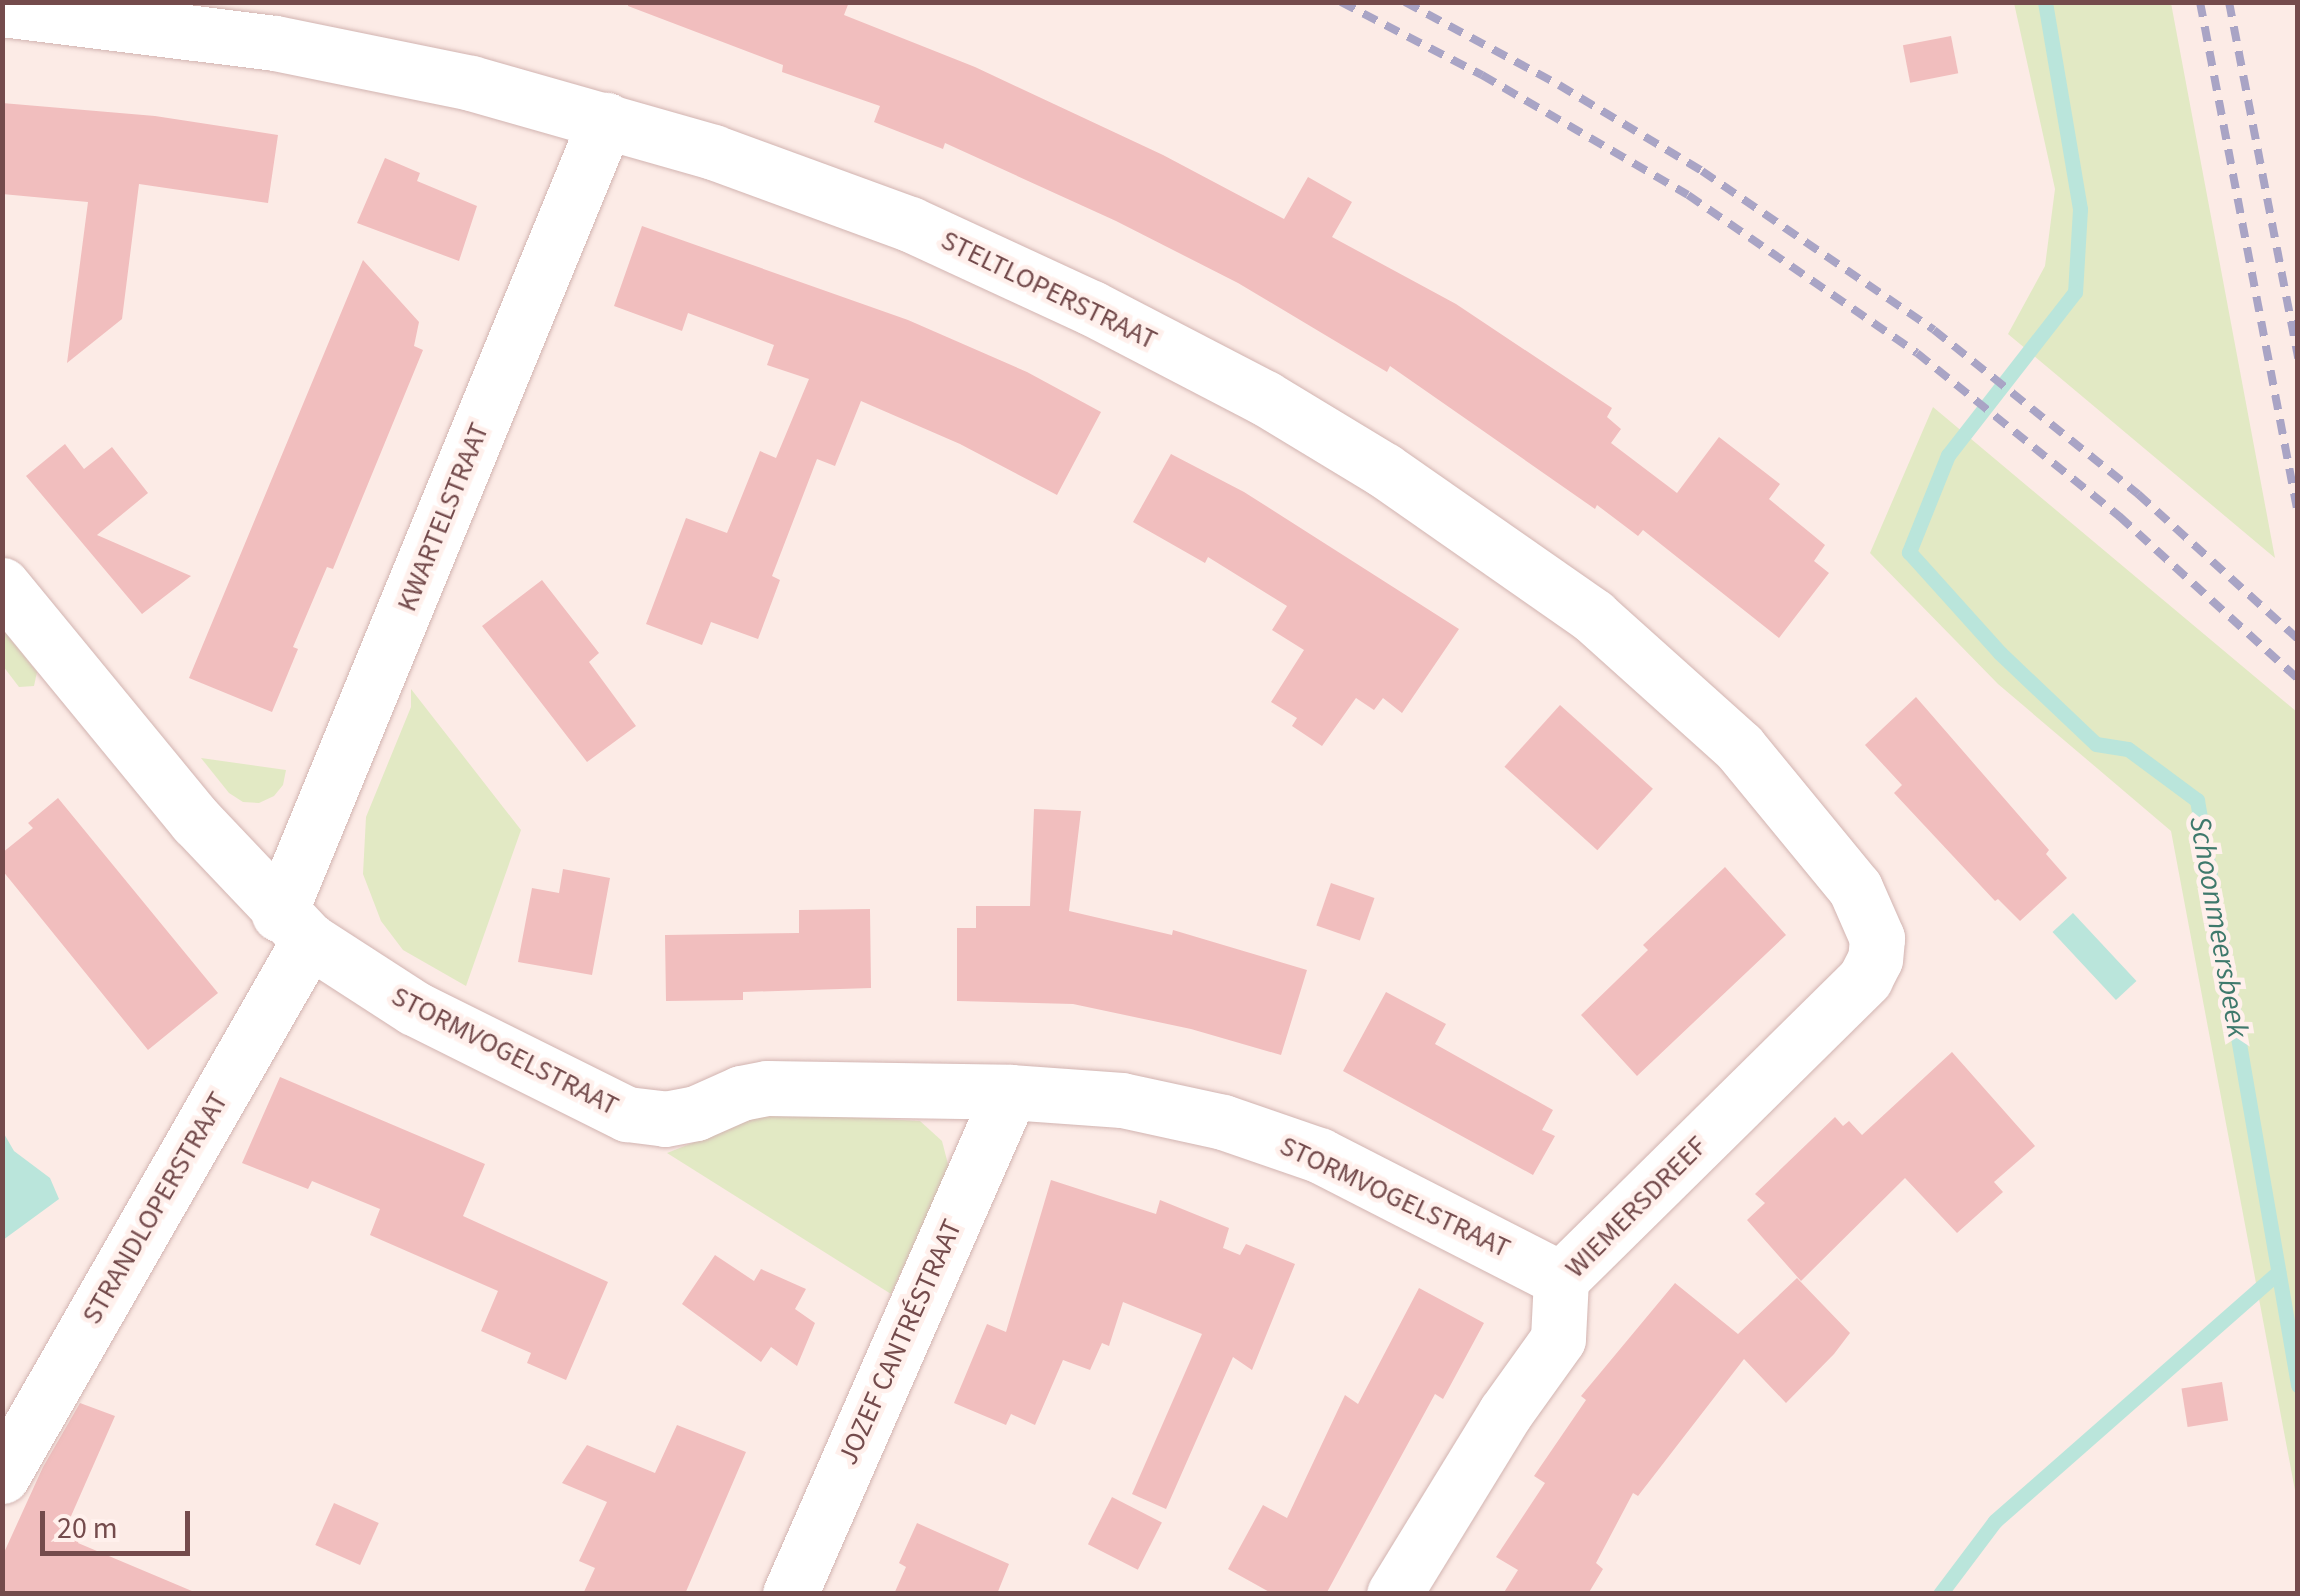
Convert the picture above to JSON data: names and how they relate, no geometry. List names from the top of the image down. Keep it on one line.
{"streets":{"street":["STELTLOPERSTRAAT","KWARTELSTRAAT","STORMVOGELSTRAAT","WIEMERSDREEF","STRANDLOPERSTRAAT","JOZEF CANTRÉSTRAAT"]},"crossings":[["STELTLOPERSTRAAT","KWARTELSTRAAT"],["STELTLOPERSTRAAT","WIEMERSDREEF"],["KWARTELSTRAAT","STORMVOGELSTRAAT"],["KWARTELSTRAAT","STRANDLOPERSTRAAT"],["STORMVOGELSTRAAT","WIEMERSDREEF"],["STORMVOGELSTRAAT","STRANDLOPERSTRAAT"],["STORMVOGELSTRAAT","JOZEF CANTRÉSTRAAT"]],"water":["Schoonmeersbeek"],"scale_bar":"20 m"}
